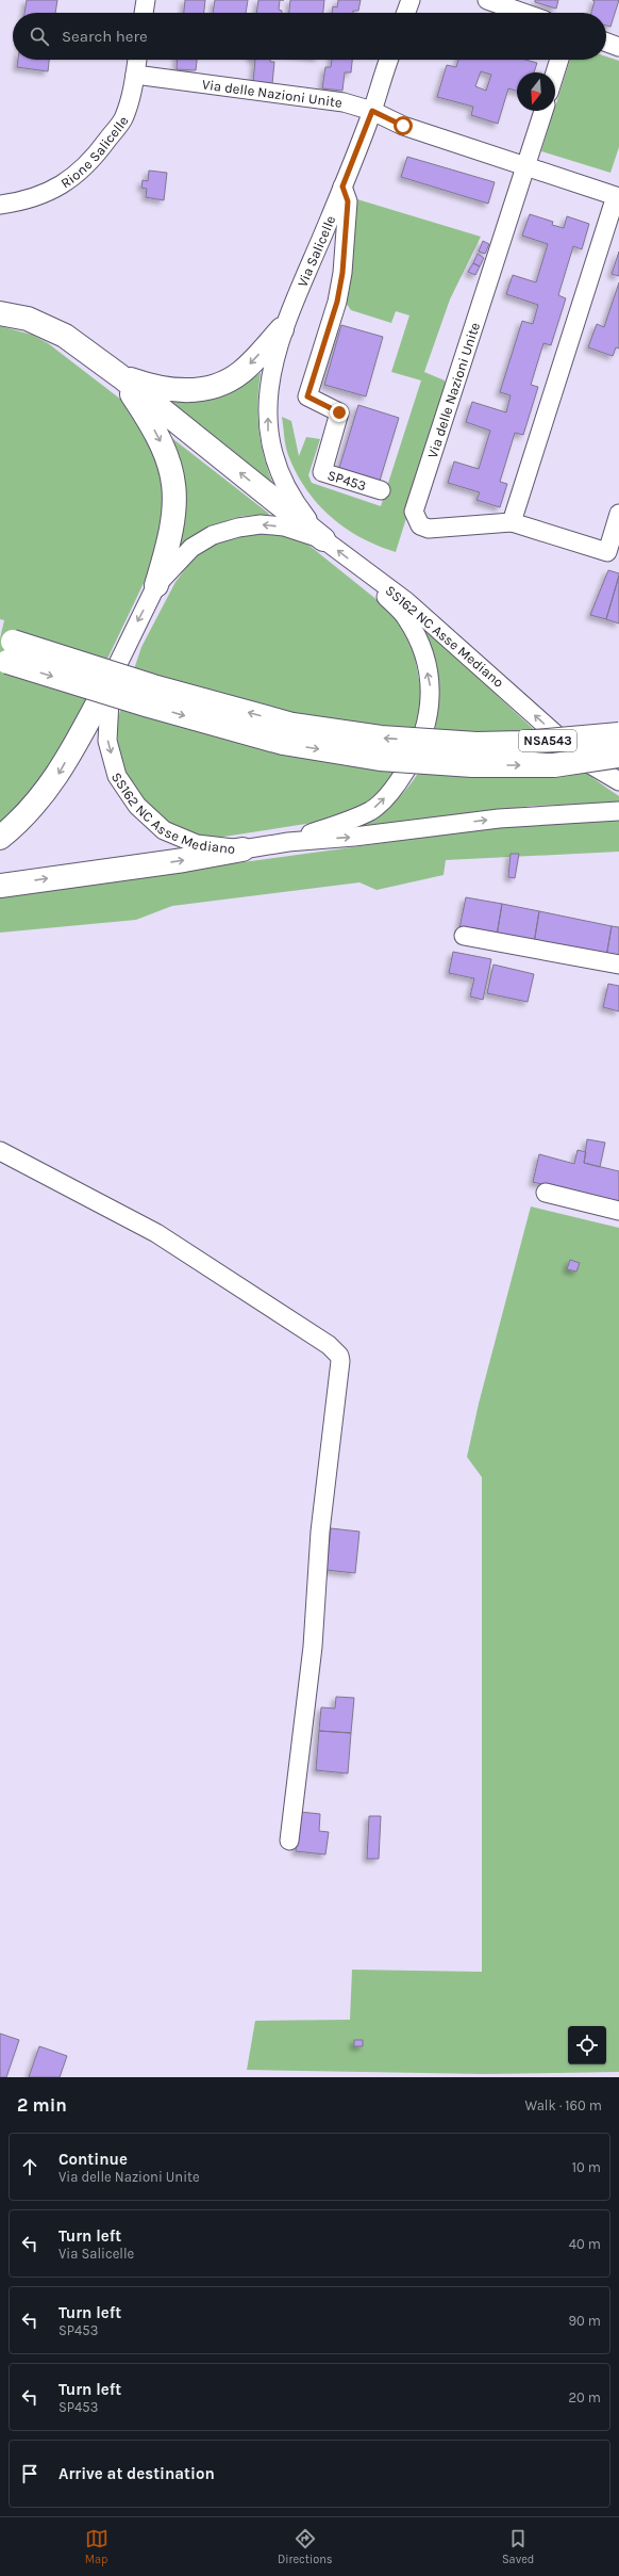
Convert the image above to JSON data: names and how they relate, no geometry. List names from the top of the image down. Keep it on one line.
{"streets":{"highway":["NSA543"],"street":["Via delle Nazioni Unite","Rione Salicelle","Via Salicelle","SP453","SS162 NC Asse Mediano"]},"crossings":[["Via delle Nazioni Unite","Rione Salicelle"],["Via delle Nazioni Unite","Via Salicelle"],["Via Salicelle","SP453"],["Via Salicelle","SS162 NC Asse Mediano"]],"one_way":["Via Salicelle"],"north":"bottom","page":{"search":"Search here","heading":["2 min","Walk · 160 m"],"list":[["Continue","Via delle Nazioni Unite","10 m"],["Turn left","Via Salicelle","40 m"],["Turn left","SP453","90 m"],["Turn left","SP453","20 m"],"Arrive at destination"],"nav":["Map","Directions","Saved"]}}
